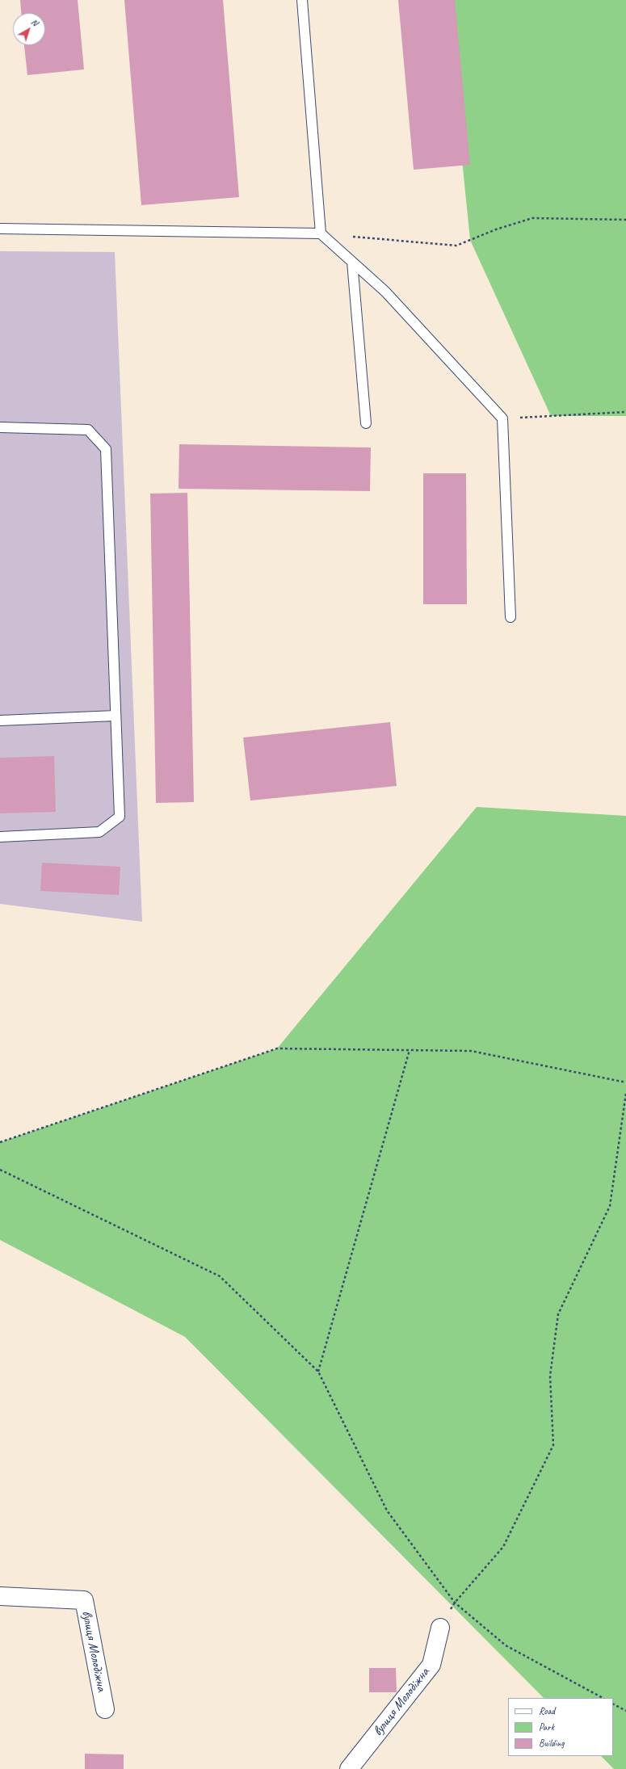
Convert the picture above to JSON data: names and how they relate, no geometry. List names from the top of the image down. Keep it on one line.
{"streets":{"street":["вулиця Молодiжна"]},"legend":["Road","Park","Building"],"north":"top right"}
